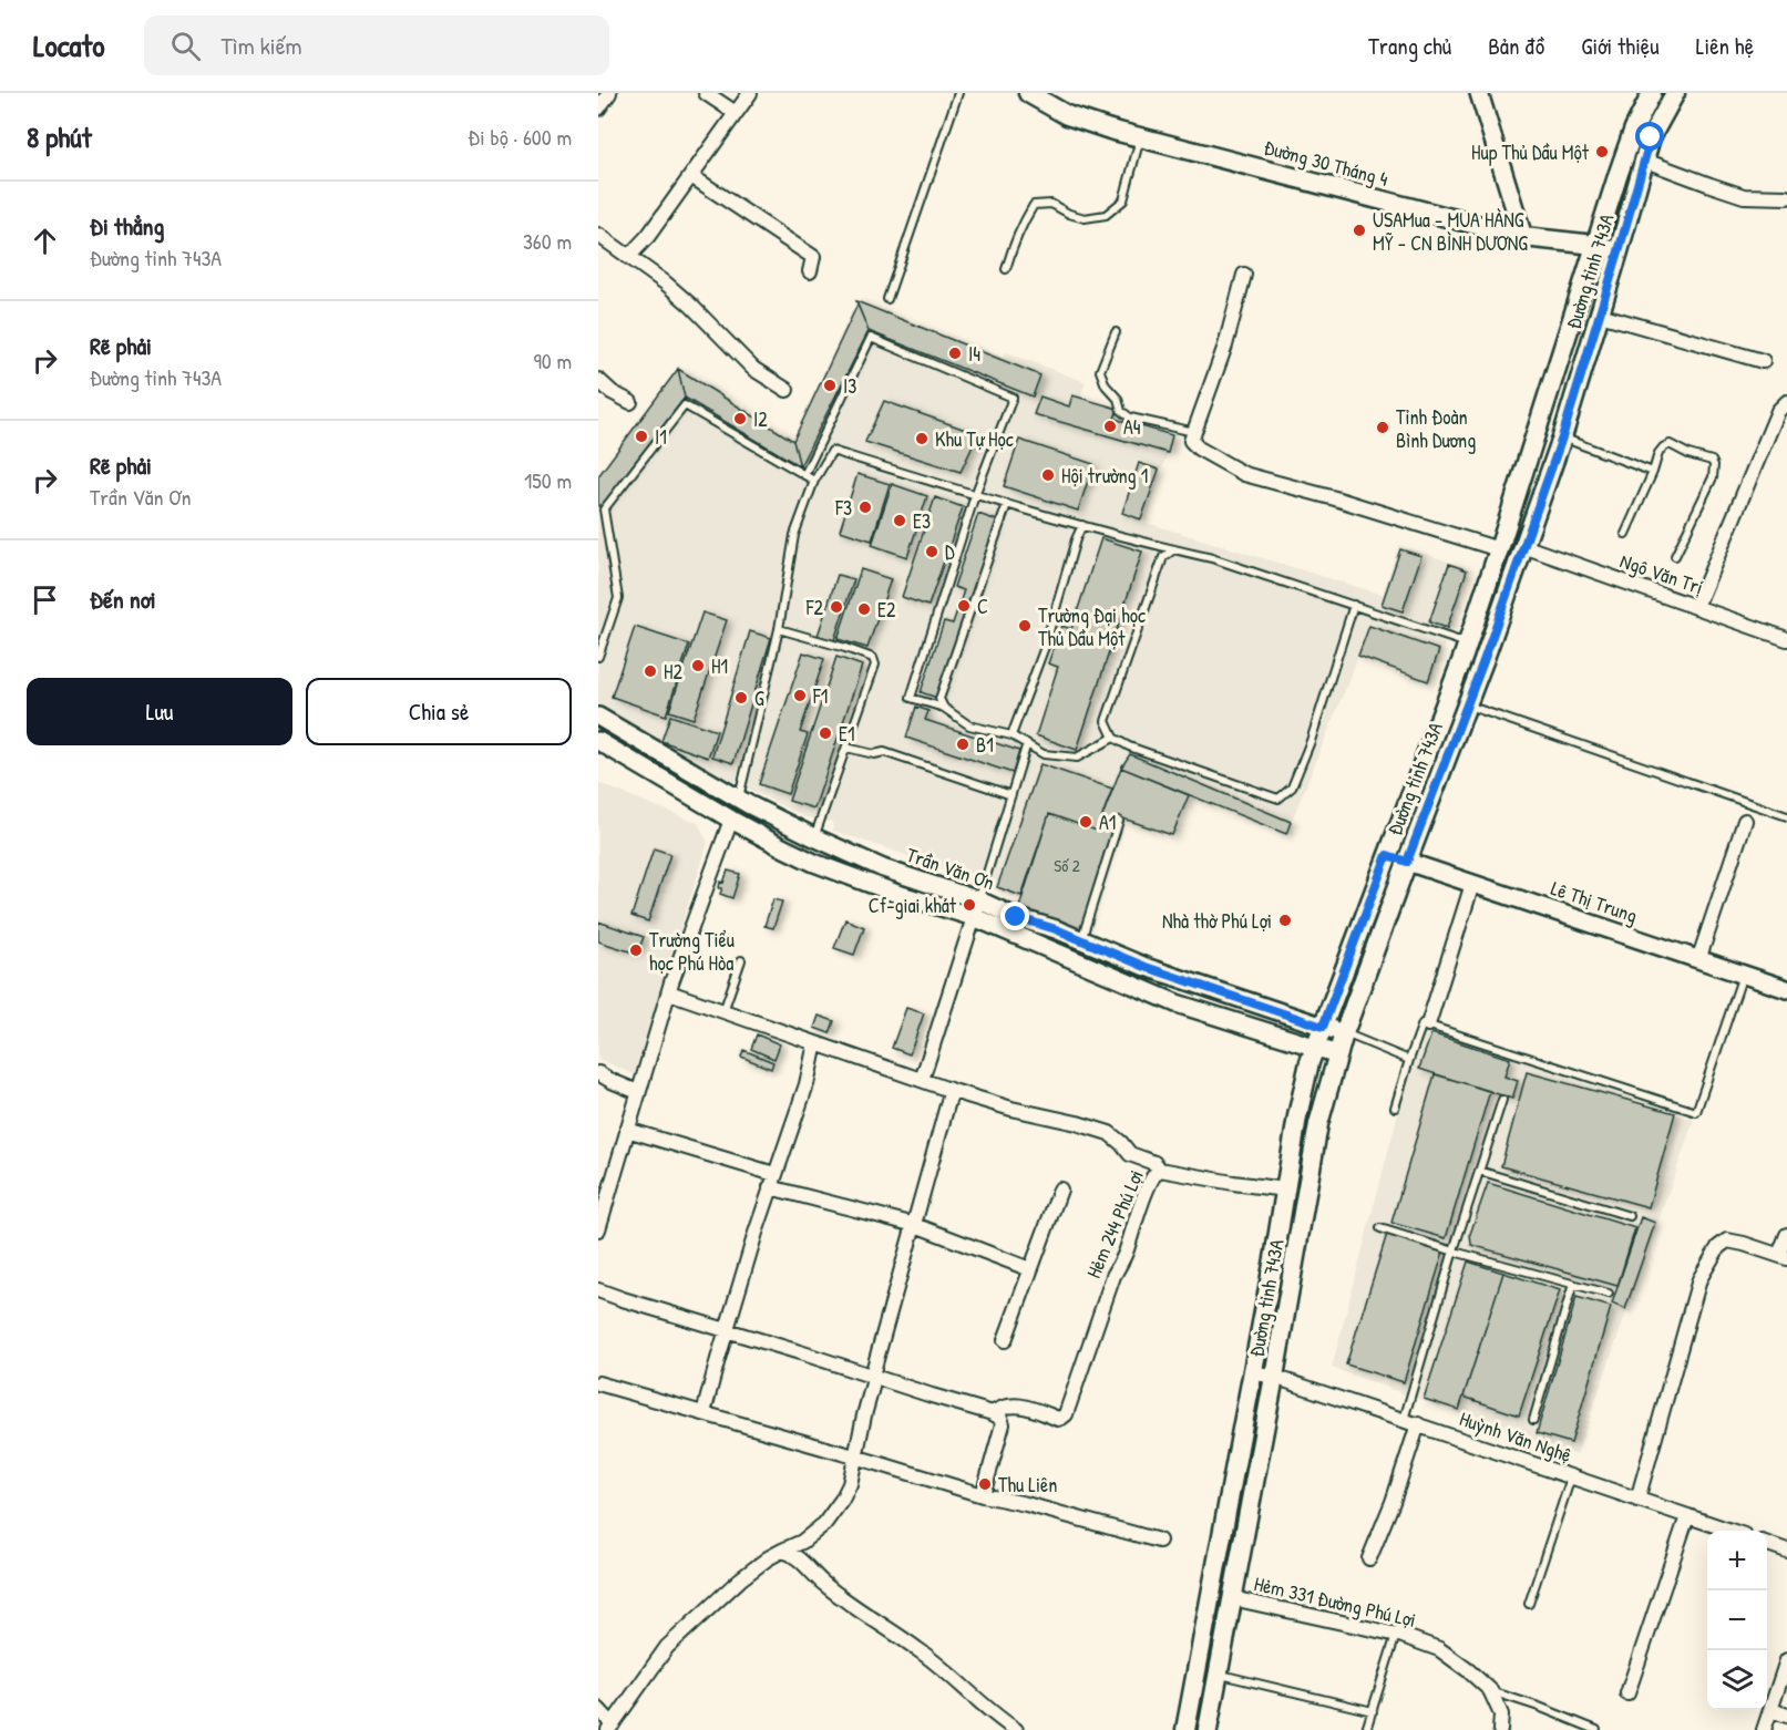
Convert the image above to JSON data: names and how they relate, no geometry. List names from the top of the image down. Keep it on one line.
{"streets":{"main road":["Đường 30 Tháng 4","Đường tỉnh 743A"],"street":["Ngô Văn Trị","Trần Văn Ơn","Lê Thị Trung","Hẻm 244 Phú Lợi","Huỳnh Văn Nghệ","Hẻm 331 Đường Phú Lợi"]},"crossings":[["Đường 30 Tháng 4","Đường tỉnh 743A"],["Đường tỉnh 743A","Ngô Văn Trị"],["Đường tỉnh 743A","Trần Văn Ơn"],["Đường tỉnh 743A","Lê Thị Trung"],["Đường tỉnh 743A","Hẻm 244 Phú Lợi"],["Đường tỉnh 743A","Huỳnh Văn Nghệ"],["Đường tỉnh 743A","Hẻm 331 Đường Phú Lợi"]],"places":["Hup Thủ Dầu Một","USAMua - MUA HÀNG MỸ - CN BÌNH DƯƠNG","I4","I3","I2","A4","Tỉnh Đoàn Bình Dương","I1","Khu Tự Học","Hội trường 1","F3","E3","D","C","F2","E2","Trường Đại học Thủ Dầu Một","H1","H2","F1","G","E1","B1","A1","Cf-giai khát","Nhà thờ Phú Lợi","Trường Tiểu học Phú Hòa","Thu Liên"],"house_numbers":["Số 2"],"page":{"header":"Locato","search":"Tìm kiếm","nav":["Trang chủ","Bản đồ","Giới thiệu","Liên hệ"],"heading":["8 phút","Đi bộ · 600 m"],"list":[["Đi thẳng","Đường tỉnh 743A","360 m"],["Rẽ phải","Đường tỉnh 743A","90 m"],["Rẽ phải","Trần Văn Ơn","150 m"],"Đến nơi"],"buttons":["Lưu","Chia sẻ"],"map_buttons":["+","−"]}}
